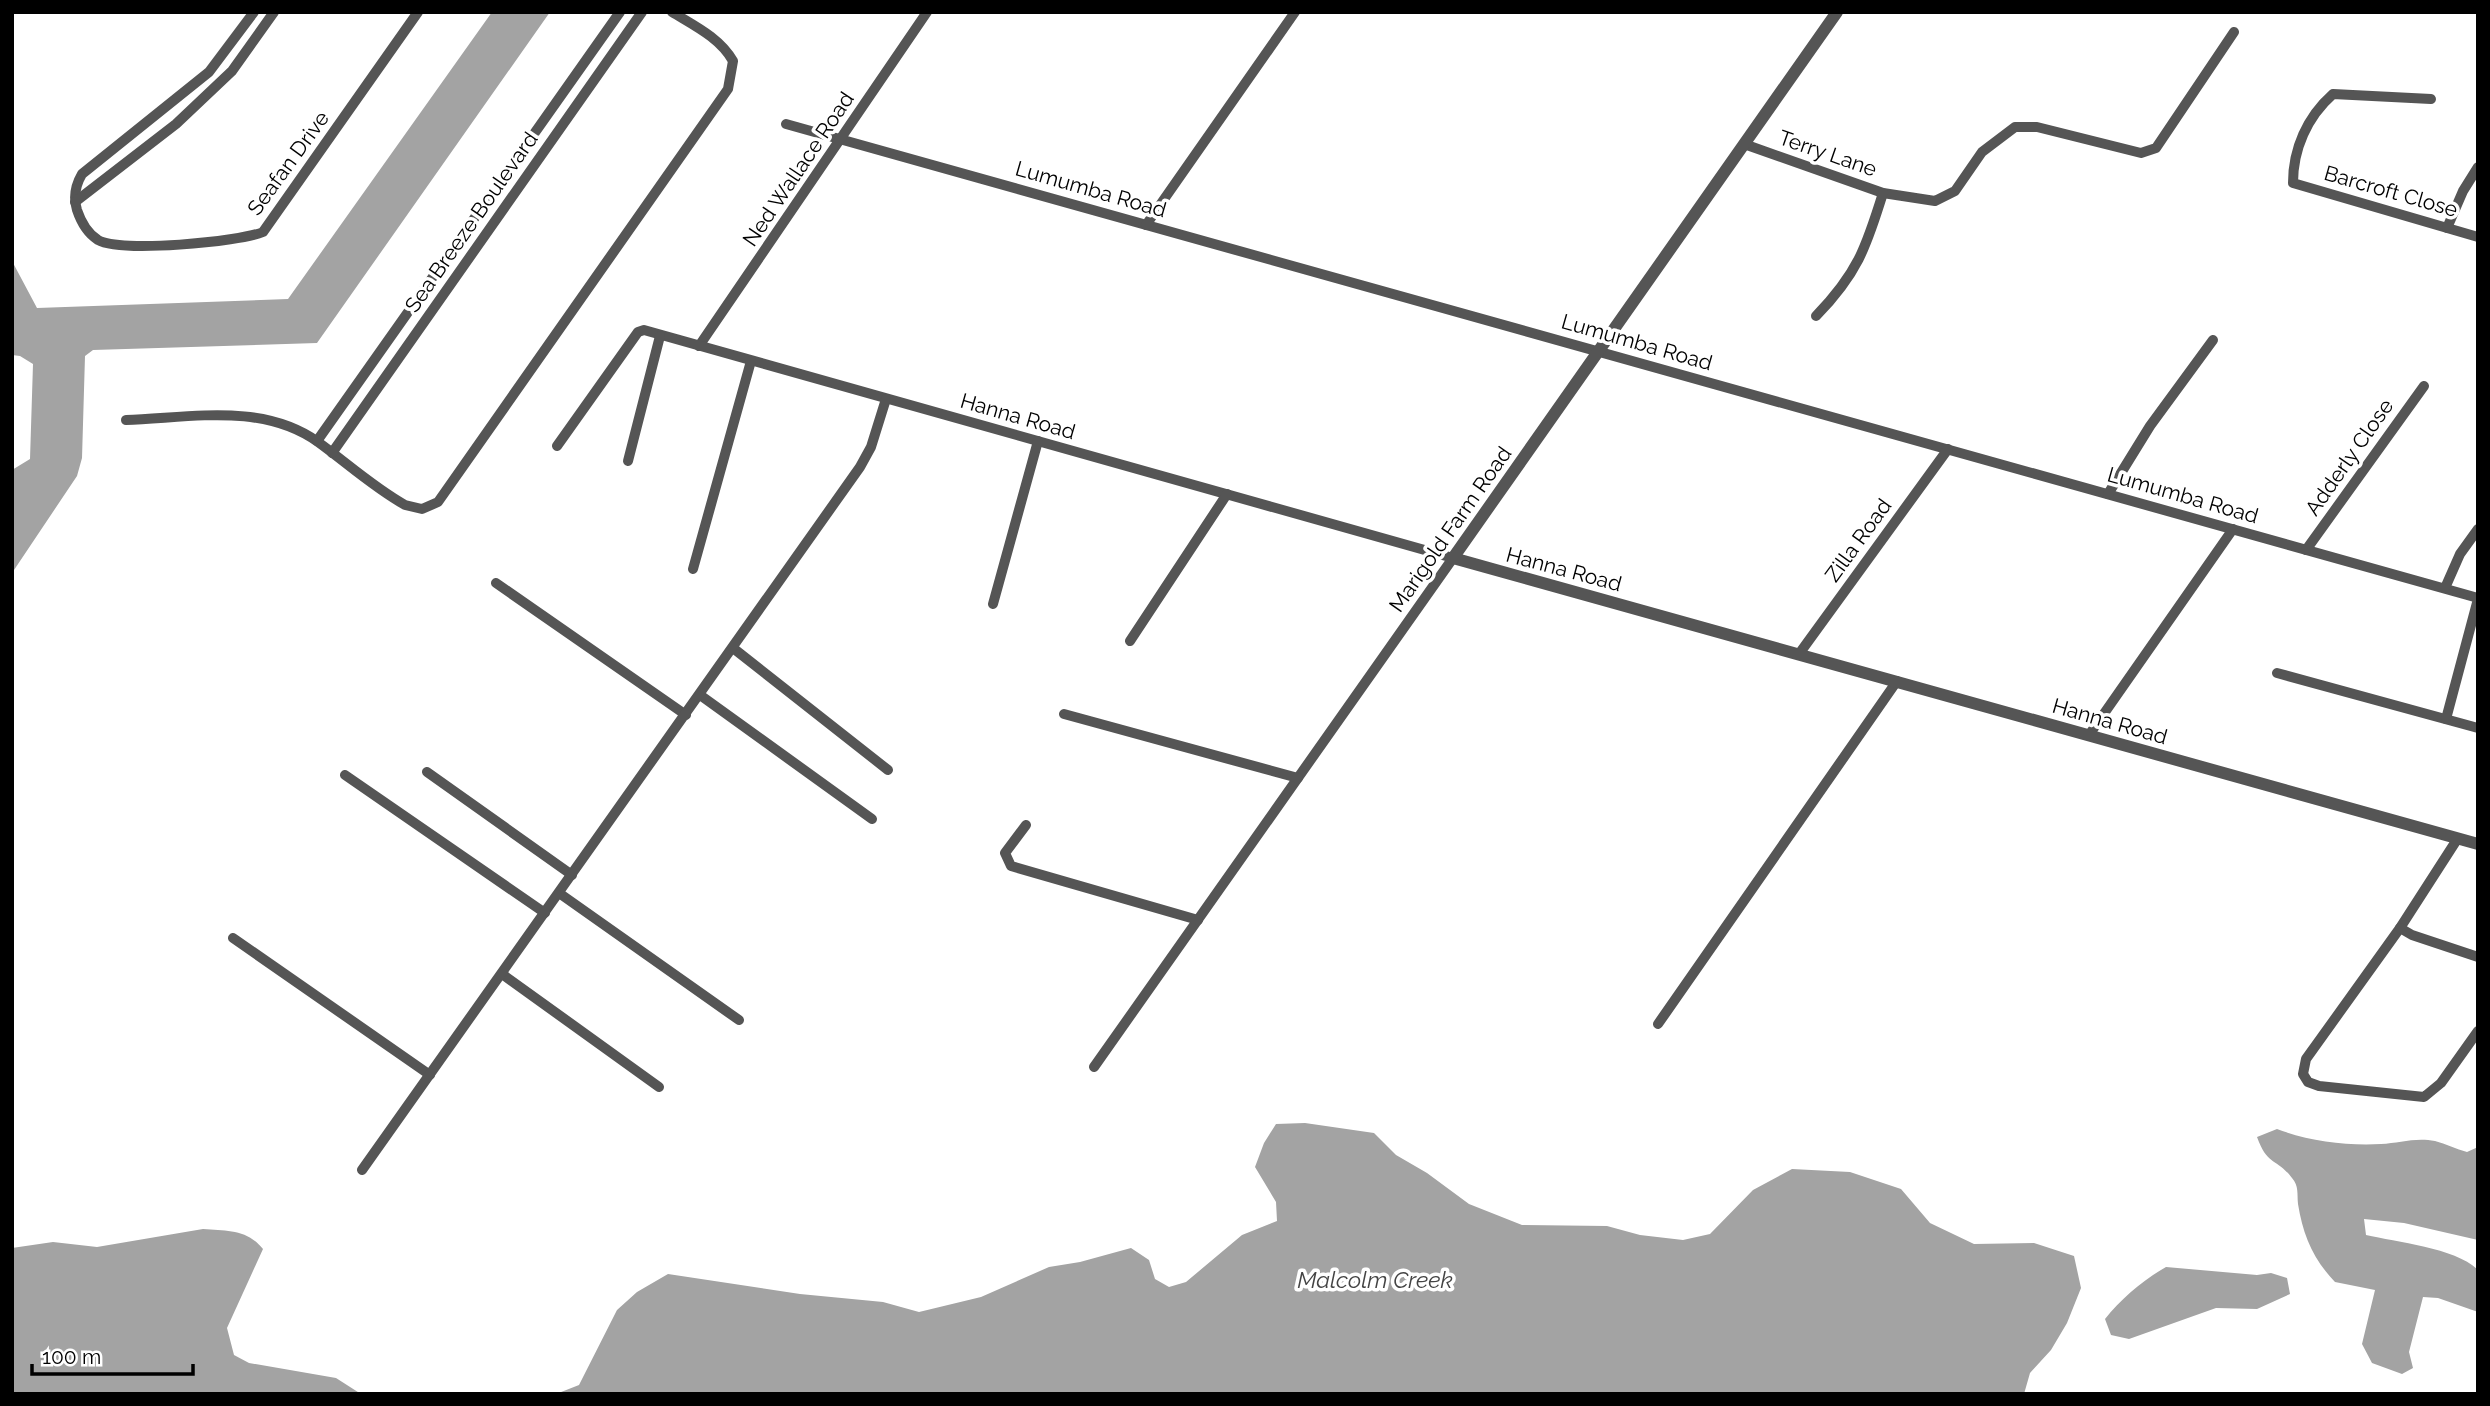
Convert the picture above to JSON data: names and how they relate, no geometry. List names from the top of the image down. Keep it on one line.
{"streets":{"street":["Terry Lane","Seafan Drive","Ned Wallace Road","Lumumba Road","Barcroft Close","Sea Breeze Boulevard","Hanna Road","Adderly Close","Marigold Farm Road","Zilla Road"]},"crossings":[["Terry Lane","Marigold Farm Road"],["Ned Wallace Road","Lumumba Road"],["Ned Wallace Road","Hanna Road"],["Lumumba Road","Adderly Close"],["Lumumba Road","Marigold Farm Road"],["Lumumba Road","Zilla Road"],["Hanna Road","Marigold Farm Road"],["Hanna Road","Zilla Road"]],"water":["Malcolm Creek"],"scale_bar":"100 m"}
